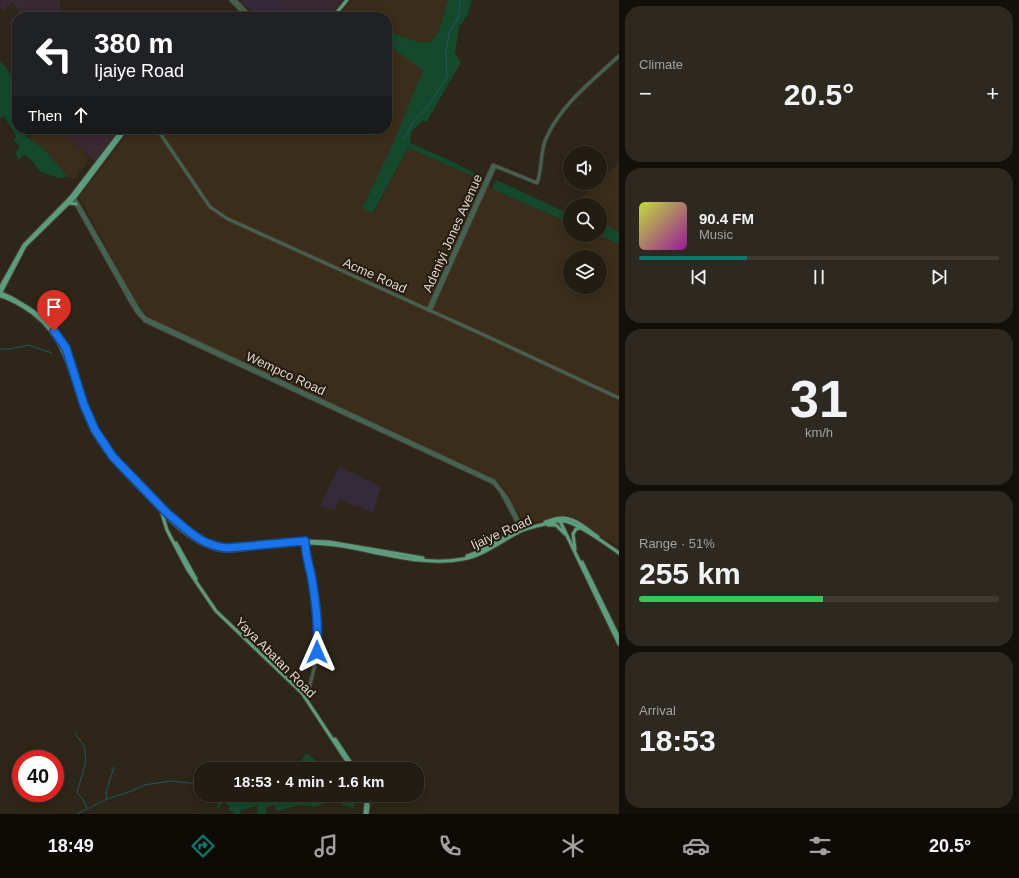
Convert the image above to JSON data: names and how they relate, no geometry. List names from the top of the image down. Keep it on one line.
{"streets":{"main road":["Ijaiye Road","Yaya Abatan Road"],"street":["Adeniyi Jones Avenue","Acme Road","Wempco Road"]},"crossings":[["Adeniyi Jones Avenue","Acme Road"],["Wempco Road","Ijaiye Road"],["Ijaiye Road","Yaya Abatan Road"]],"page":{"tile":["Climate",["31","km/h"],["Range · 51%","255 km"],["Arrival","18:53"]],"turn":["380 m","Ijaiye Road"],"heat":["−","20.5°","+"],"then":"Then","song":["90.4 FM","Music"],"limit":"40","trip":"18:53 · 4 min · 1.6 km","tabs":["18:49","20.5°"]}}
